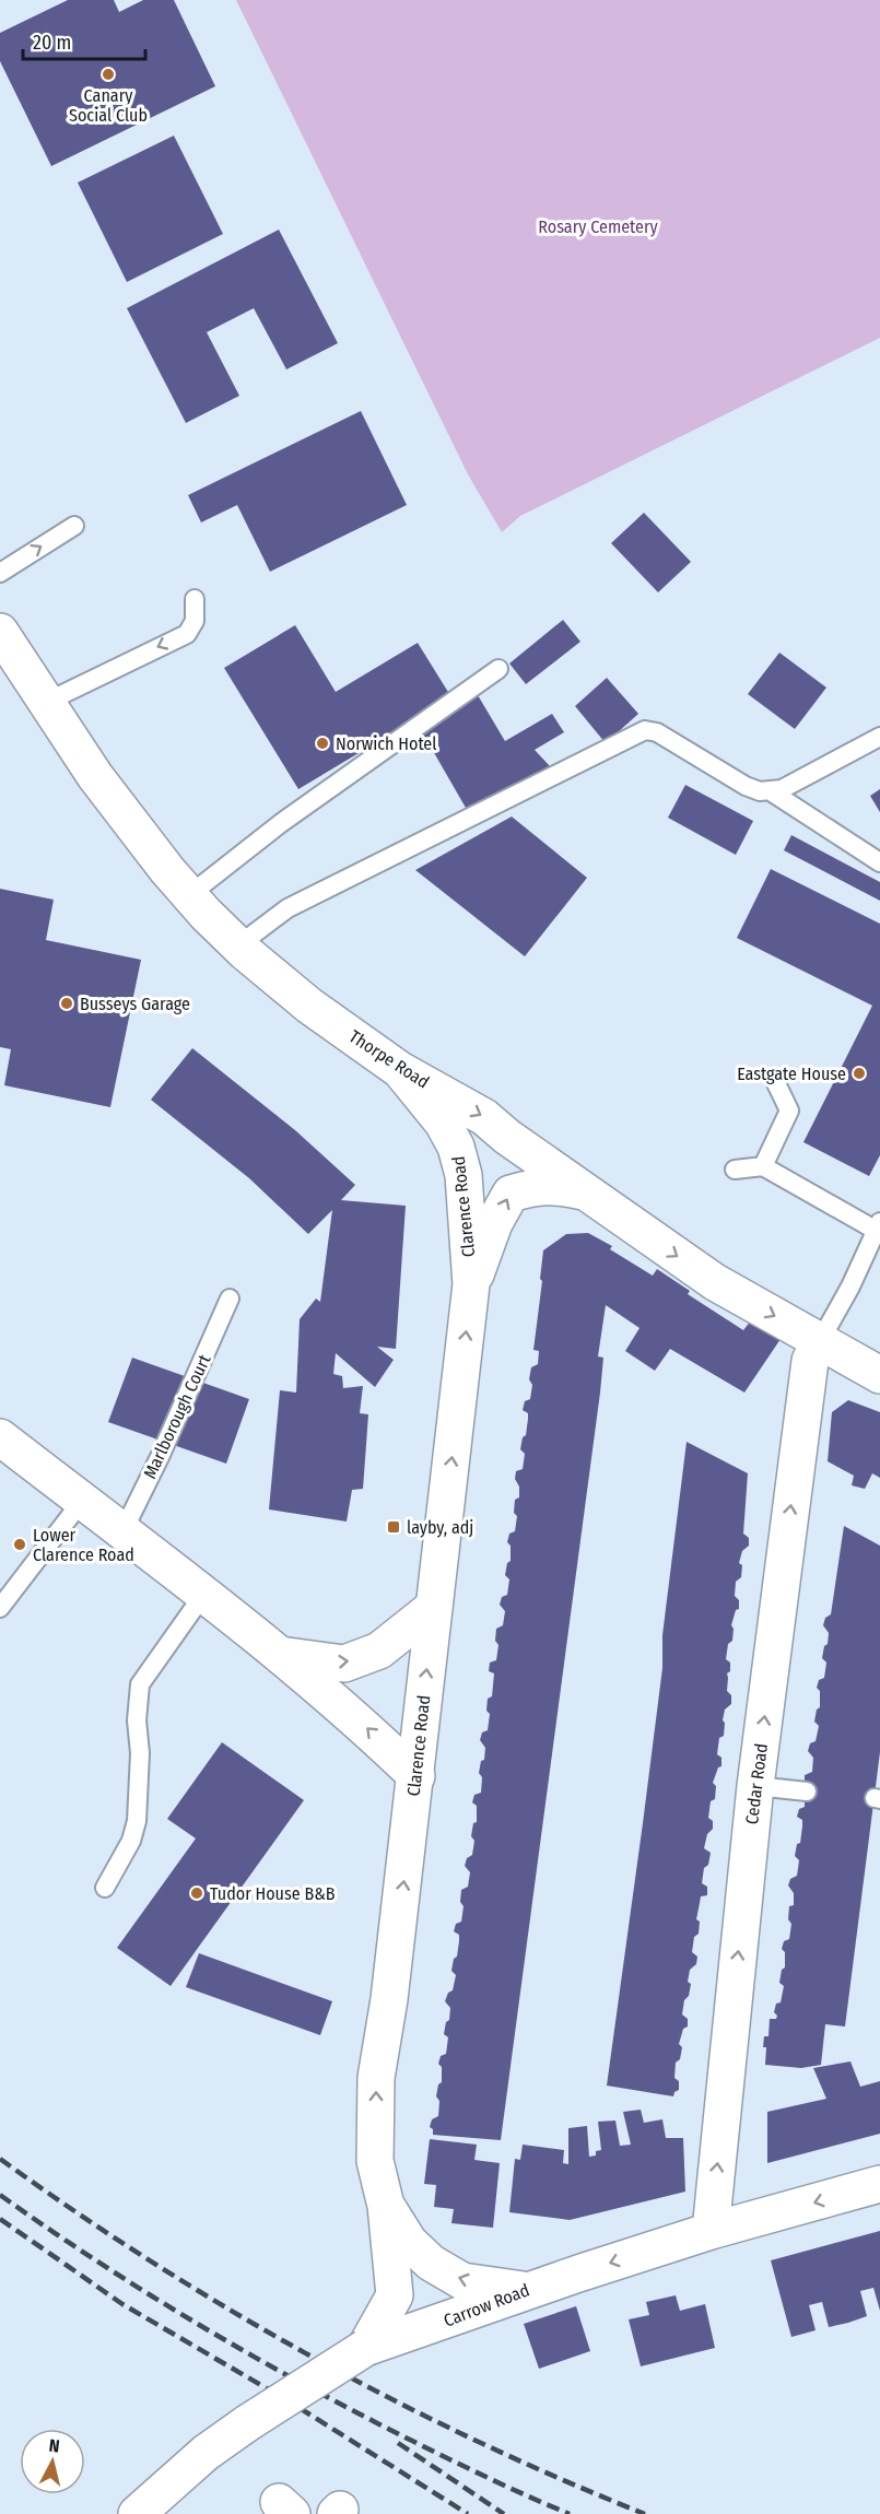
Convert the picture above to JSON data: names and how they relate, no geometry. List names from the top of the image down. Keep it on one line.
{"streets":{"main road":["Thorpe Road","Clarence Road","Cedar Road","Carrow Road"],"lane":["Marlborough Court"]},"crossings":[["Thorpe Road","Clarence Road"],["Thorpe Road","Cedar Road"],["Clarence Road","Carrow Road"],["Cedar Road","Carrow Road"]],"one_way":["Thorpe Road","Clarence Road","Cedar Road","Carrow Road"],"parks":["Rosary Cemetery"],"places":{"other":["Canary Social Club","Norwich Hotel","Busseys Garage","Eastgate House","Lower Clarence Road","Tudor House B&B"],"transit":["layby, adj"]},"scale_bar":"20 m","north":"top"}
